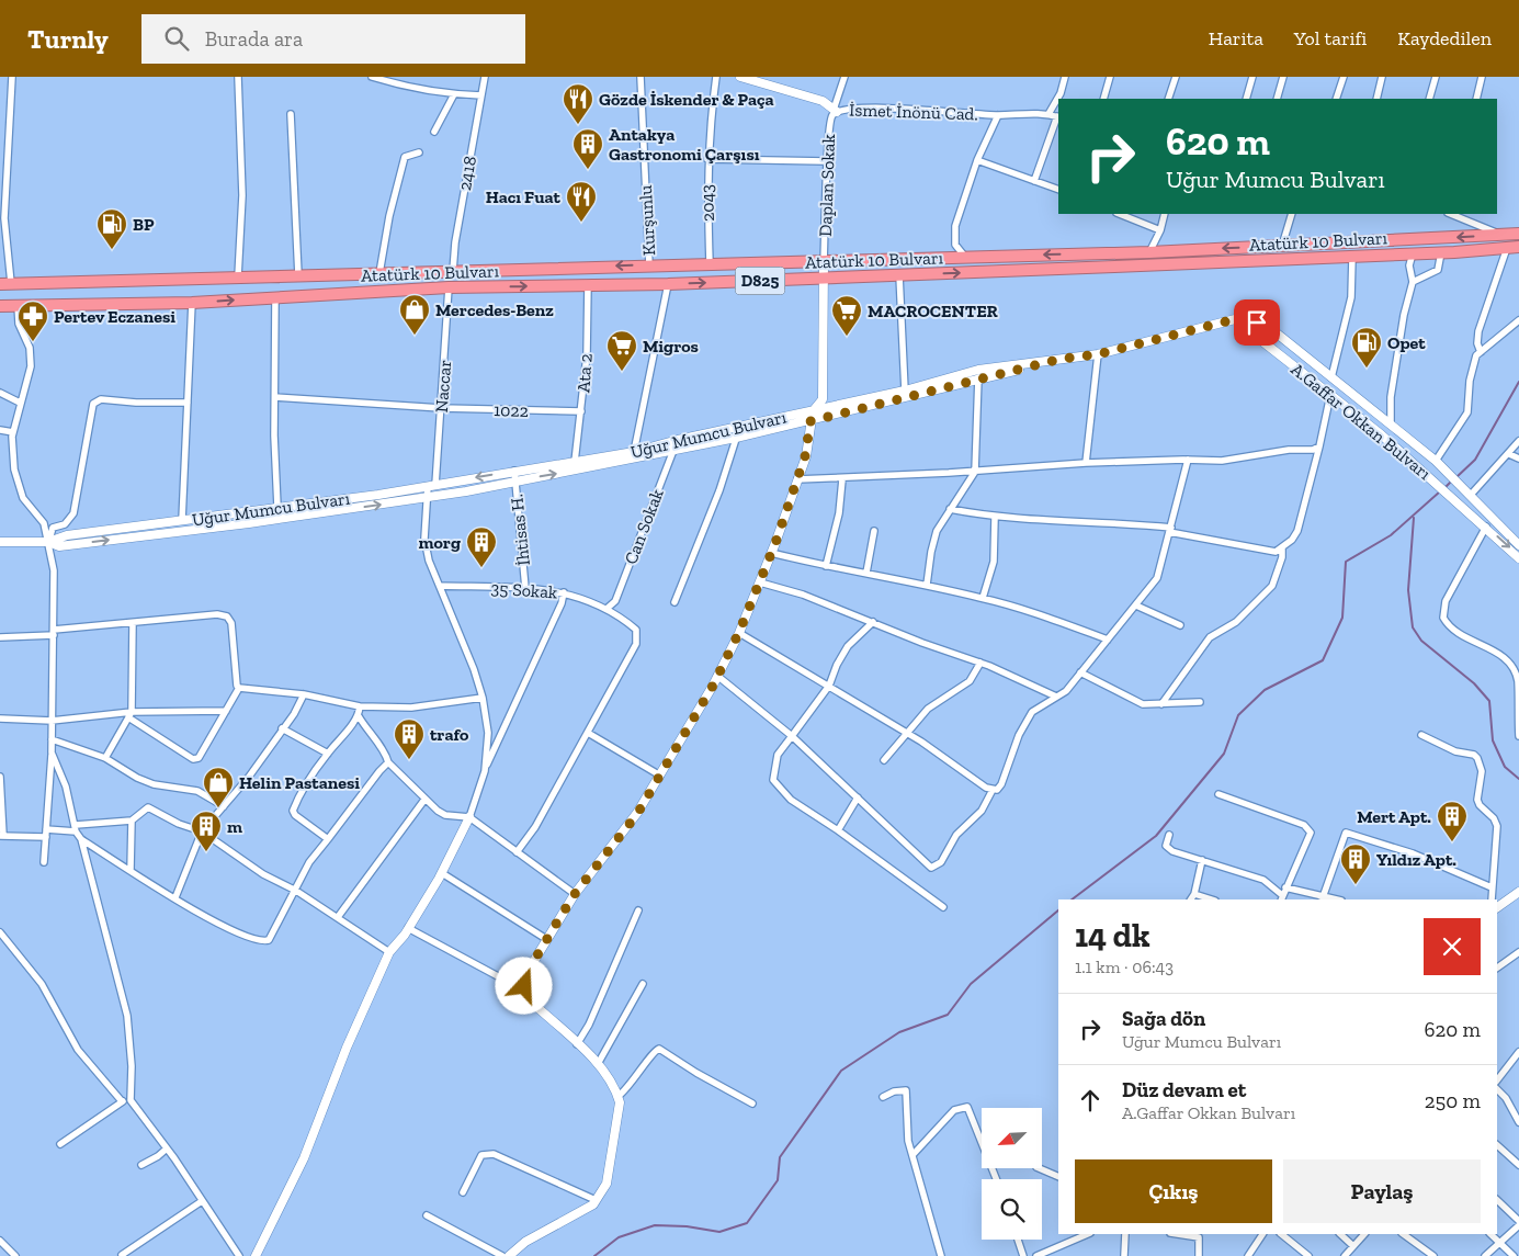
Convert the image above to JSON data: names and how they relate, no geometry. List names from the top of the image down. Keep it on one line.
{"streets":{"highway":["Atatürk 10 Bulvarı","D825"],"street":["İsmet İnönü Cad.","2418","Daplan Sokak","2043","Kurşunlu","Ata 2","Naccar","1022","A.Gaffar Okkan Bulvarı","Uğur Mumcu Bulvarı","Can Sokak","İhtisas H.","35 Sokak"]},"crossings":[["İsmet İnönü Cad.","Daplan Sokak"],["2418","Atatürk 10 Bulvarı"],["Daplan Sokak","Atatürk 10 Bulvarı"],["2043","Atatürk 10 Bulvarı"],["Kurşunlu","Atatürk 10 Bulvarı"],["Atatürk 10 Bulvarı","Ata 2"],["Atatürk 10 Bulvarı","Naccar"],["Ata 2","1022"],["Ata 2","Uğur Mumcu Bulvarı"],["Naccar","1022"],["Naccar","Uğur Mumcu Bulvarı"],["Naccar","35 Sokak"],["Uğur Mumcu Bulvarı","Can Sokak"],["Uğur Mumcu Bulvarı","İhtisas H."],["Can Sokak","35 Sokak"],["İhtisas H.","35 Sokak"]],"places":{"restaurant":["Gözde İskender & Paça","Hacı Fuat"],"building":["Antakya Gastronomi Çarşısı","morg","trafo","Mert Apt.","m","Yıldız Apt."],"fuel station":["BP","Opet"],"shop":["Mercedes-Benz","Helin Pastanesi"],"supermarket":["MACROCENTER","Migros"],"pharmacy":["Pertev Eczanesi"]},"north":"bottom left","page":{"header":"Turnly","search":"Burada ara","nav":["Harita","Yol tarifi","Kaydedilen"],"turn":["620 m","Uğur Mumcu Bulvarı"],"heading":["14 dk","1.1 km · 06:43"],"list":[{"name":"Sağa dön","note":"Uğur Mumcu Bulvarı","value":"620 m"},{"name":"Düz devam et","note":"A.Gaffar Okkan Bulvarı","value":"250 m"}],"buttons":["Çıkış","Paylaş"]}}
